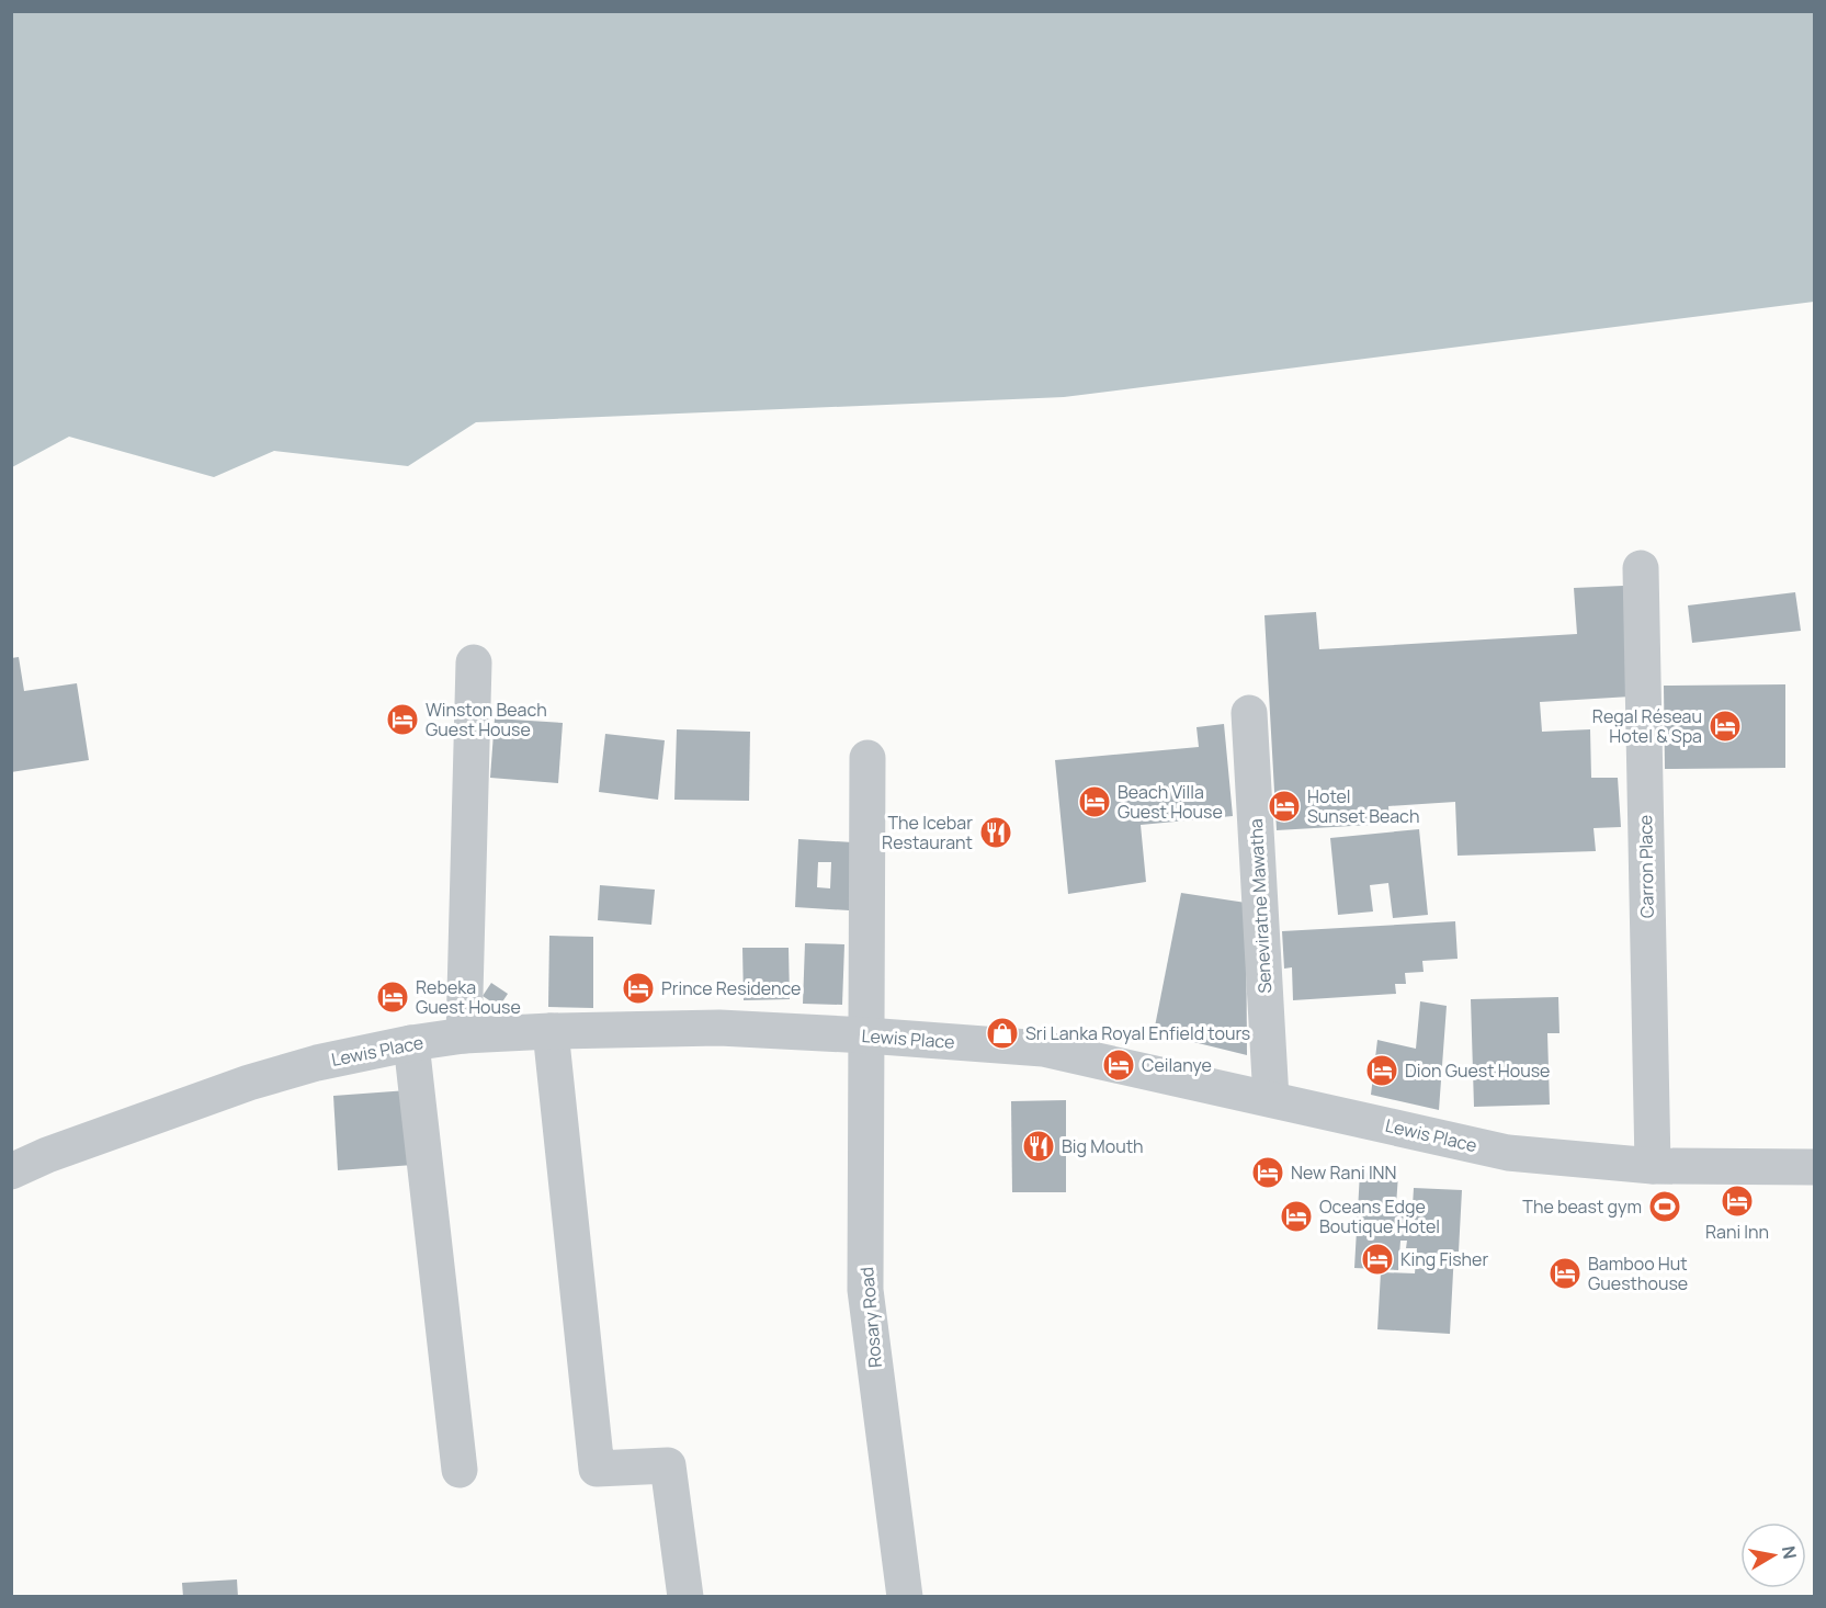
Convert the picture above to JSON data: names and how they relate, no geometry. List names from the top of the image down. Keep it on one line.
{"streets":{"street":["Carron Place","Seneviratne Mawatha","Lewis Place","Rosary Road"]},"crossings":[["Carron Place","Lewis Place"],["Seneviratne Mawatha","Lewis Place"],["Lewis Place","Rosary Road"]],"places":{"hotel":["Winston Beach Guest House","Regal Réseau Hotel & Spa","Beach Villa Guest House","Hotel Sunset Beach","Prince Residence","Rebeka Guest House","Ceilanye","Dion Guest House","New Rani INN","Rani Inn","Oceans Edge Boutique Hotel","King Fisher","Bamboo Hut Guesthouse"],"restaurant":["The Icebar Restaurant","Big Mouth"],"shop":["Sri Lanka Royal Enfield tours"],"sports":["The beast gym"]},"north":"right"}
